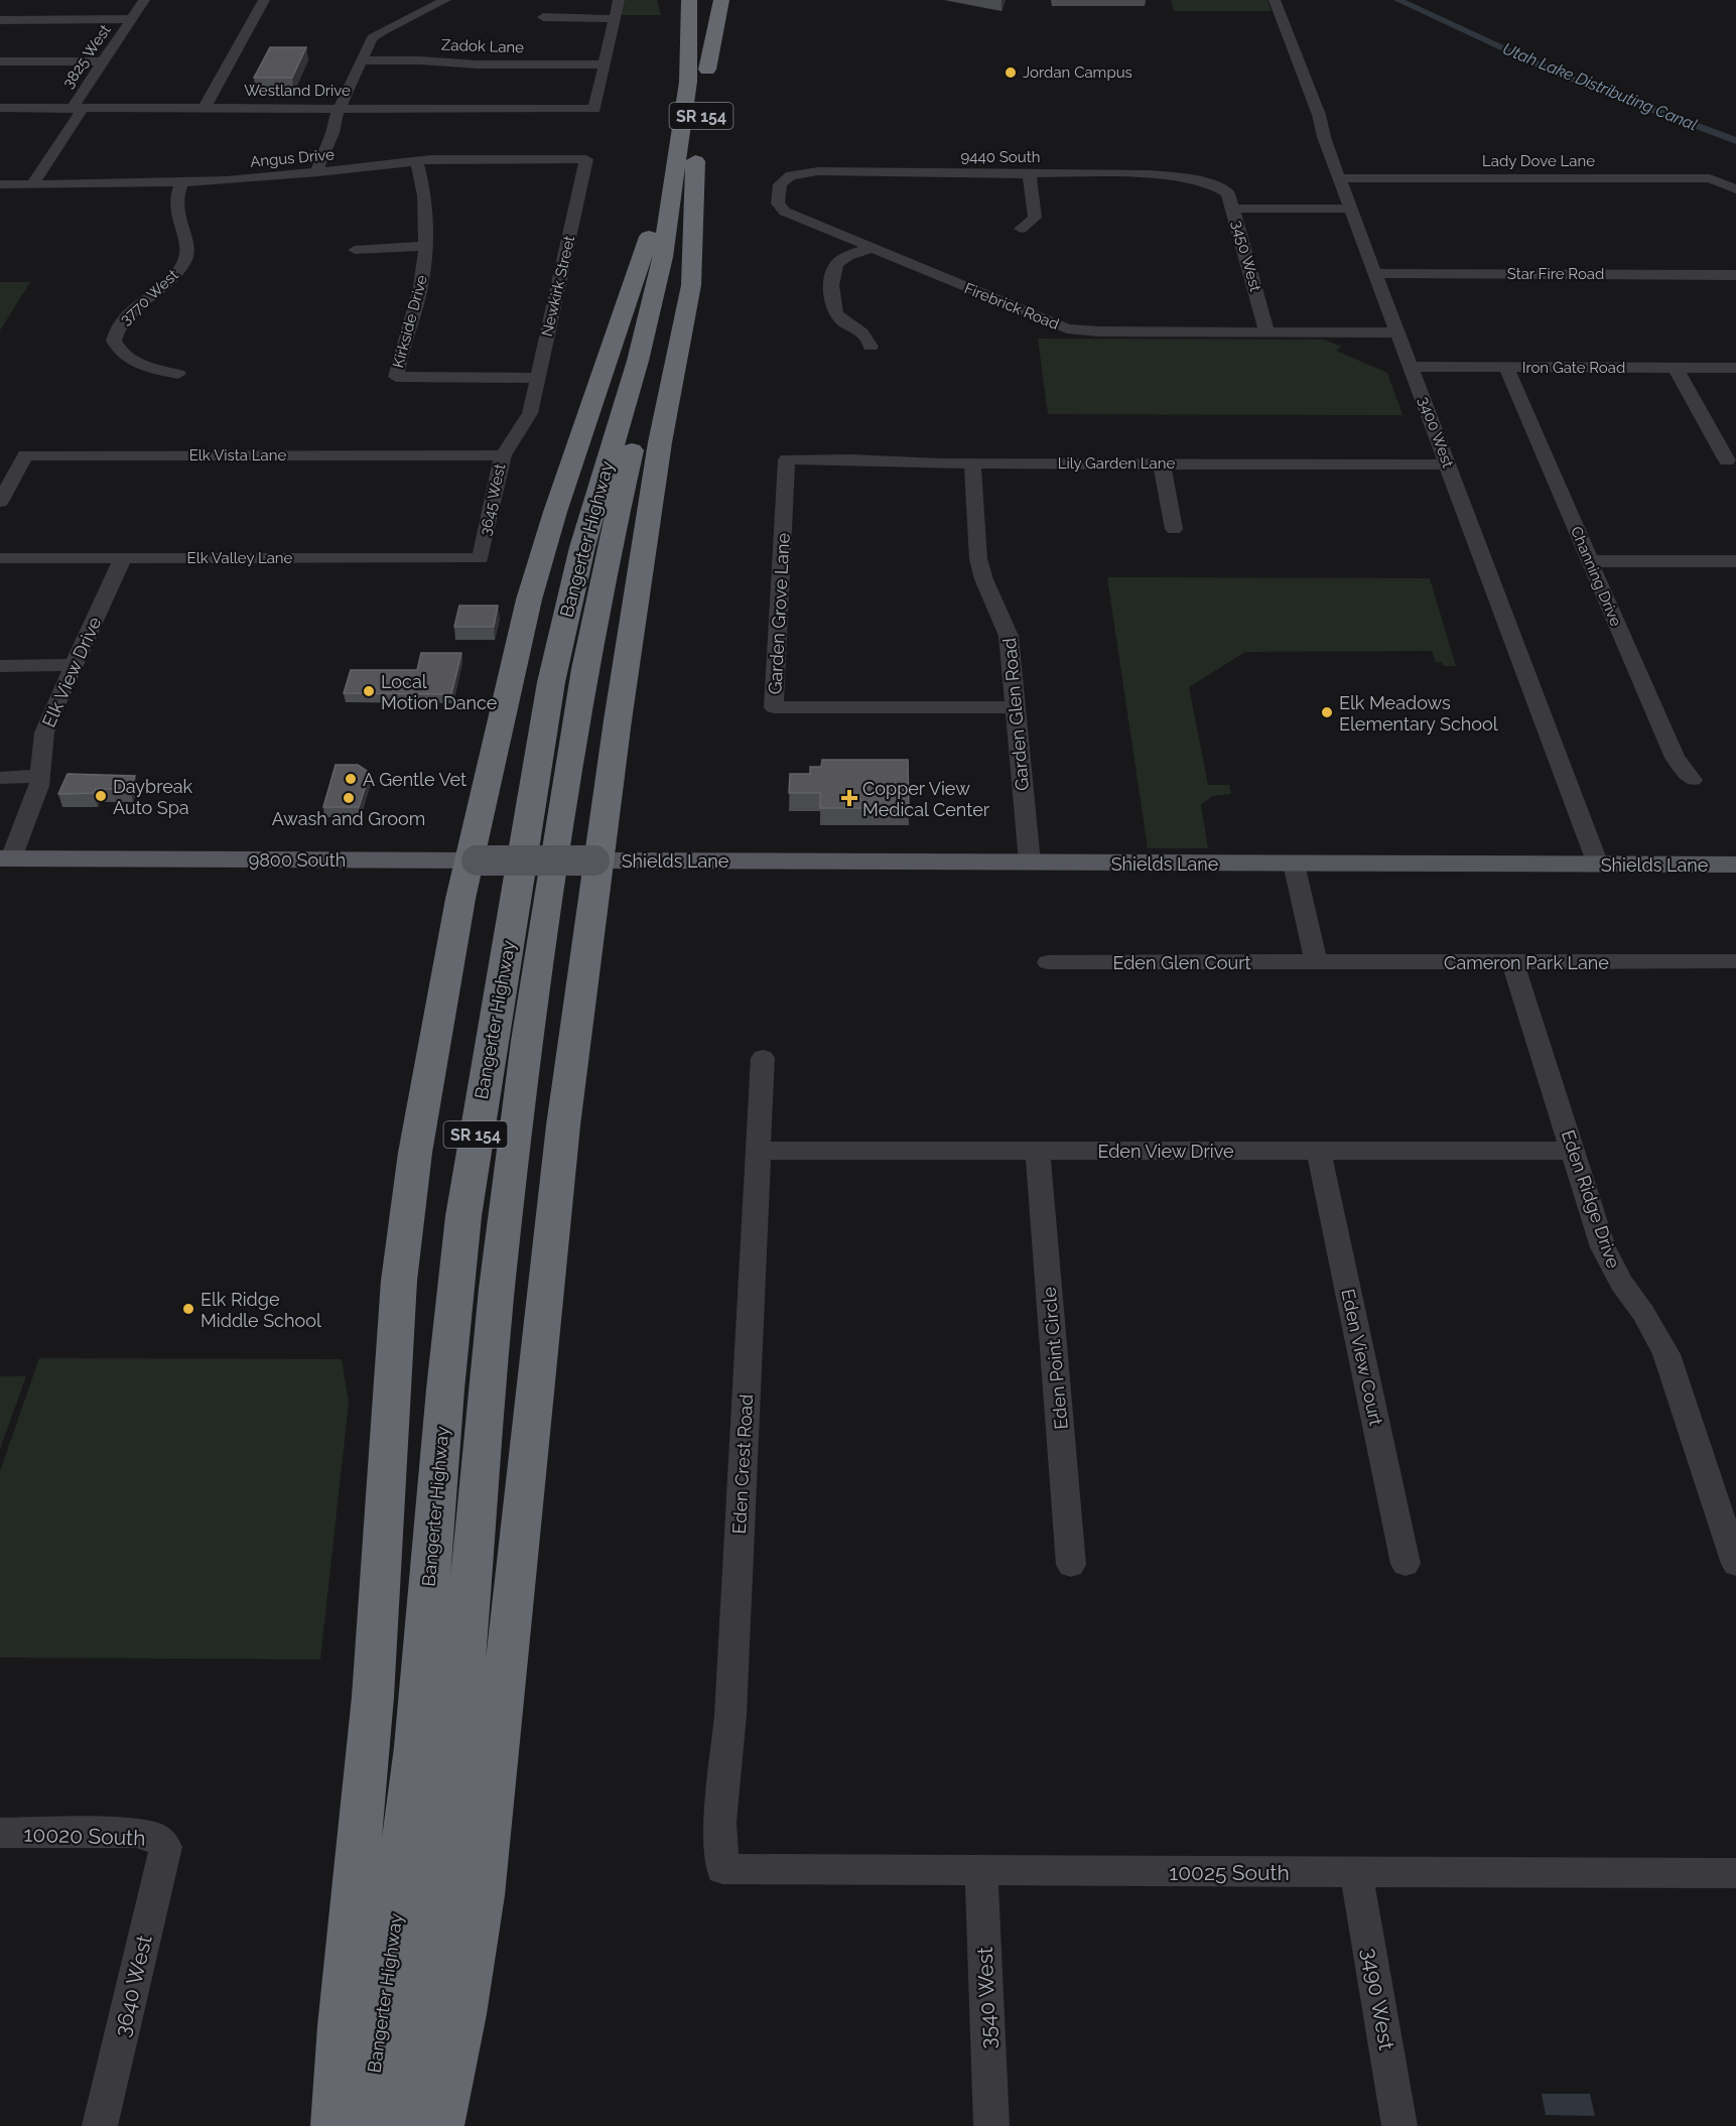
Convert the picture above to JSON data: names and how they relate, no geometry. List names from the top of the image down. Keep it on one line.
{"streets":{"highway":["SR 154","Bangerter Highway"],"main road":["9800 South","Shields Lane"],"street":["Zadok Lane","3825 West","Westland Drive","9440 South","Angus Drive","Lady Dove Lane","3450 West","Star Fire Road","Newkirk Street","3770 West","Firebrick Road","Kirkside Drive","Iron Gate Road","3400 West","Elk Vista Lane","Lily Garden Lane","3645 West","Elk Valley Lane","Channing Drive","Garden Grove Lane","Elk View Drive","Garden Glen Road","Eden Glen Court","Cameron Park Lane","Eden View Drive","Eden Ridge Drive","Eden View Court","Eden Point Circle","Eden Crest Road","10020 South","10025 South","3640 West","3540 West","3490 West"]},"crossings":[["Zadok Lane","Westland Drive"],["3825 West","Westland Drive"],["3825 West","Angus Drive"],["9440 South","3450 West"],["9440 South","Firebrick Road"],["Angus Drive","Newkirk Street"],["Angus Drive","3770 West"],["Angus Drive","Kirkside Drive"],["Lady Dove Lane","3400 West"],["3450 West","Firebrick Road"],["Star Fire Road","3400 West"],["Newkirk Street","Kirkside Drive"],["Newkirk Street","3645 West"],["Firebrick Road","3400 West"],["Iron Gate Road","3400 West"],["Iron Gate Road","Channing Drive"],["3400 West","Lily Garden Lane"],["3400 West","Shields Lane"],["Elk Vista Lane","3645 West"],["Lily Garden Lane","Garden Grove Lane"],["Lily Garden Lane","Garden Glen Road"],["3645 West","Elk Valley Lane"],["Elk Valley Lane","Elk View Drive"],["Garden Grove Lane","Garden Glen Road"],["Elk View Drive","9800 South"],["Garden Glen Road","Shields Lane"],["9800 South","Shields Lane"],["Eden Glen Court","Cameron Park Lane"],["Cameron Park Lane","Eden Ridge Drive"],["Eden View Drive","Eden Ridge Drive"],["Eden View Drive","Eden View Court"],["Eden View Drive","Eden Point Circle"],["Eden View Drive","Eden Crest Road"],["Eden Crest Road","10025 South"],["10020 South","3640 West"],["10025 South","3540 West"],["10025 South","3490 West"]],"water":["Utah Lake Distributing Canal"],"places":{"other":["Jordan Campus","Local Motion Dance","Elk Meadows Elementary School","A Gentle Vet","Daybreak Auto Spa","Awash and Groom","Elk Ridge Middle School"],"health":["Copper View Medical Center"]}}
